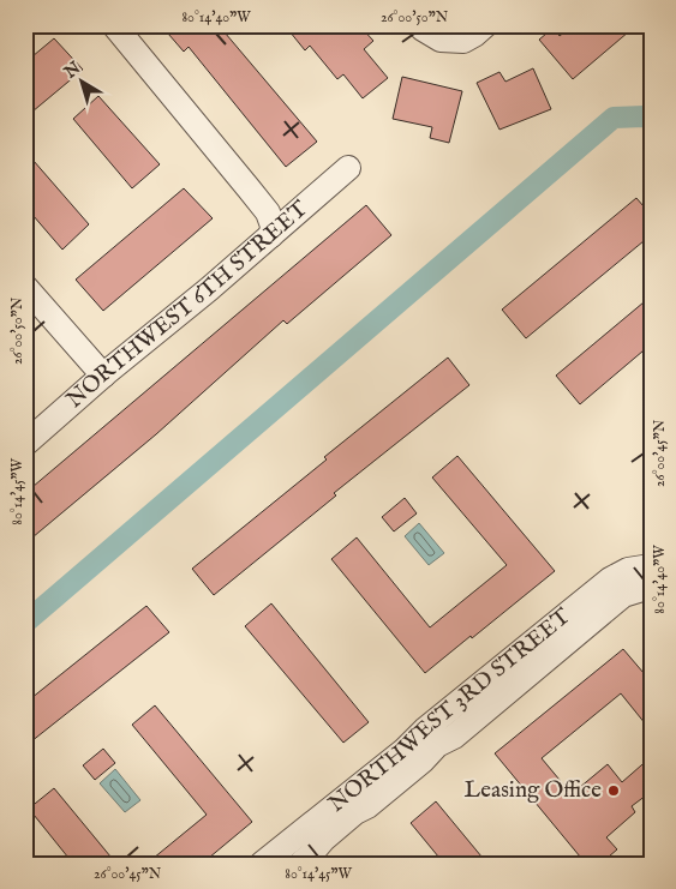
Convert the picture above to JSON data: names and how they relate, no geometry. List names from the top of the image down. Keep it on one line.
{"streets":{"street":["NORTHWEST 6TH STREET","NORTHWEST 3RD STREET"]},"places":["Leasing Office"],"north":"top left","coordinates":["80°14'40\"W","26°00'50\"N","26°00'45\"N","80°14'45\"W"]}
